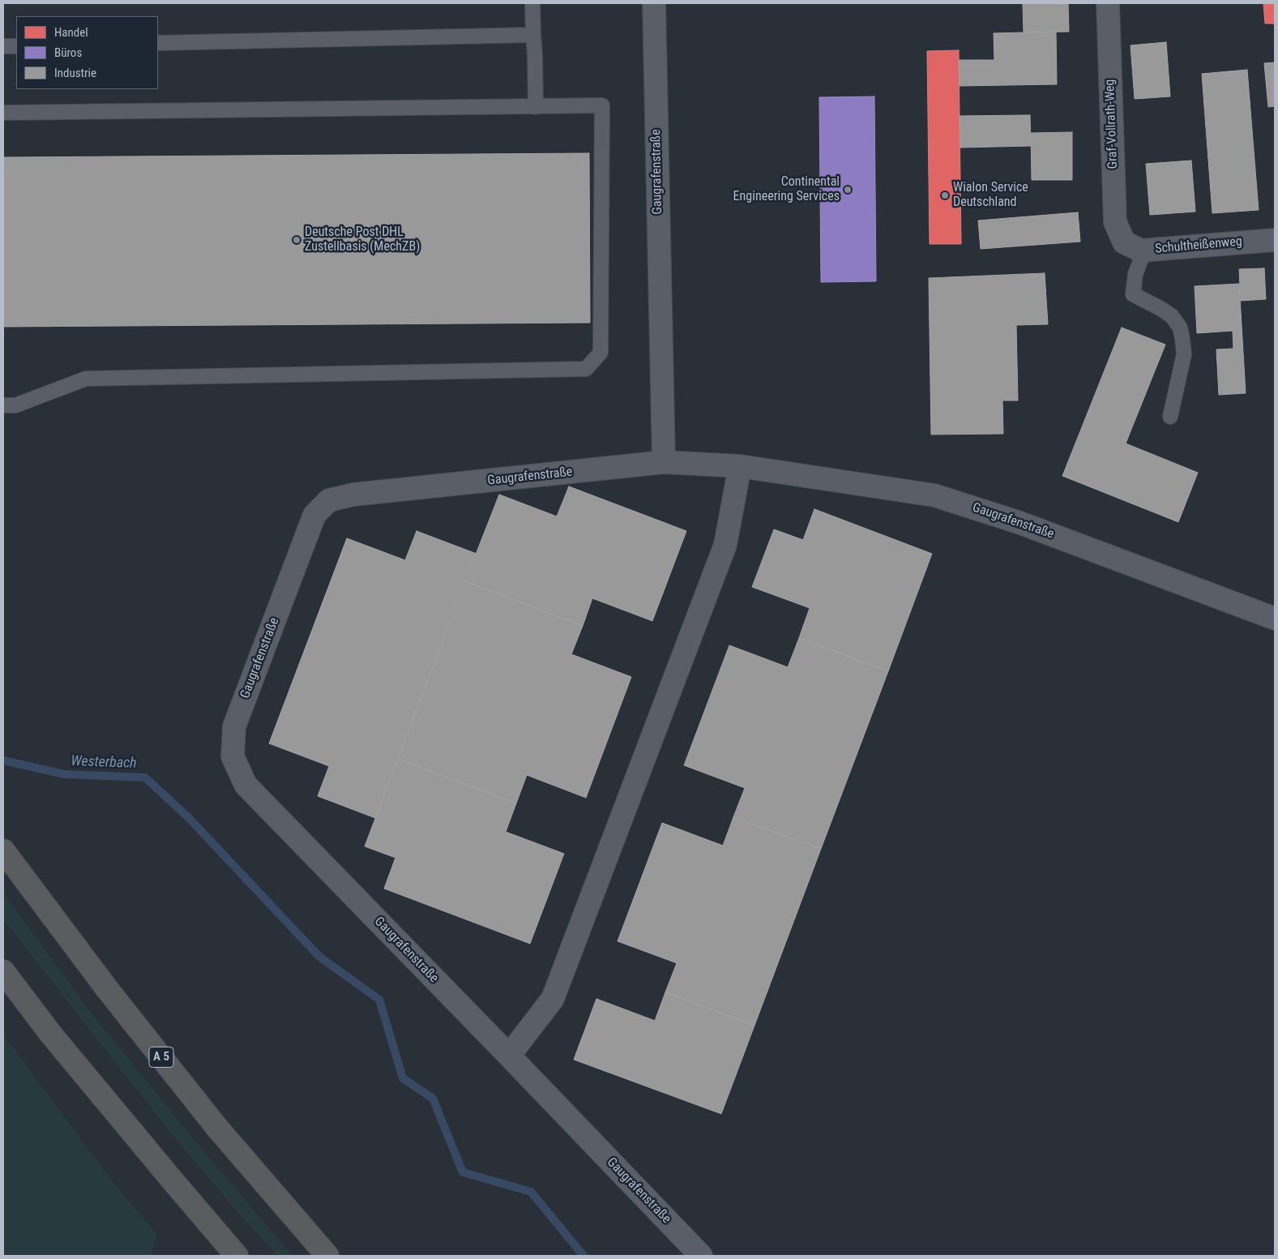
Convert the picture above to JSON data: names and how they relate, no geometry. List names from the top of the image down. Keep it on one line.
{"streets":{"highway":["A 5"],"street":["Graf-Vollrath-Weg","Gaugrafenstraße","Schultheißenweg"]},"crossings":[["Graf-Vollrath-Weg","Schultheißenweg"]],"water":["Westerbach"],"places":["Continental Engineering Services","Wialon Service Deutschland","Deutsche Post DHL Zustellbasis (MechZB)"],"legend":["Handel","Büros","Industrie"]}
